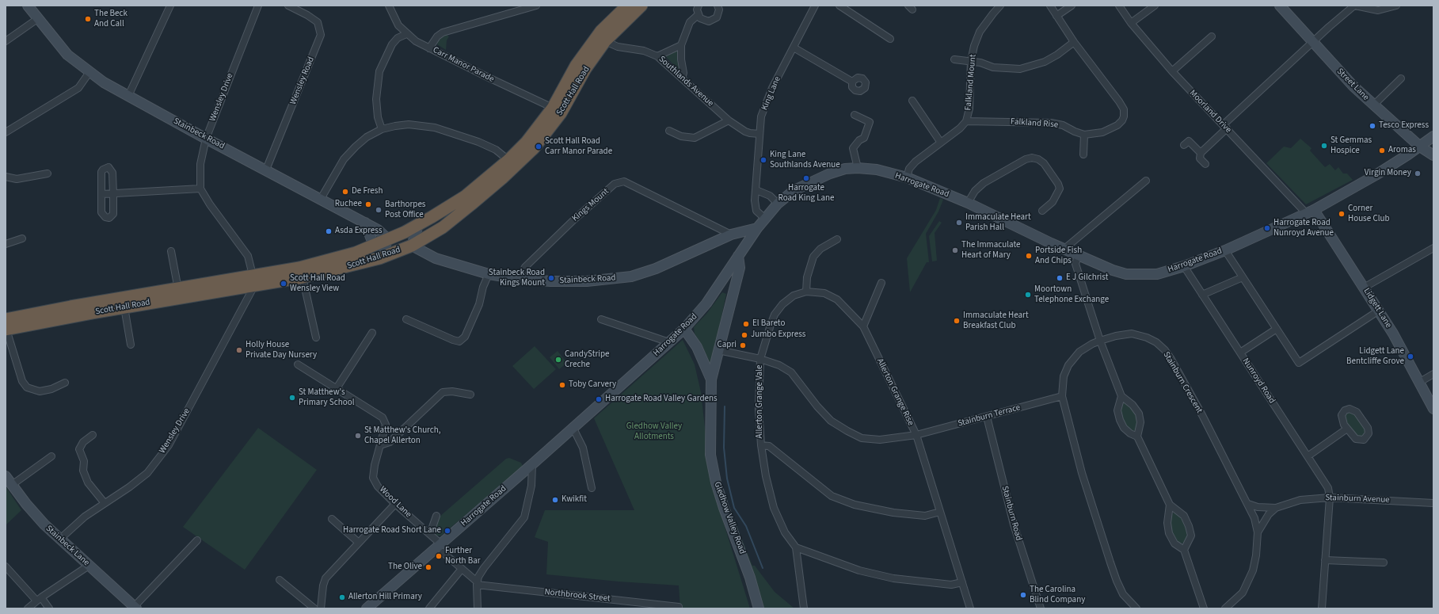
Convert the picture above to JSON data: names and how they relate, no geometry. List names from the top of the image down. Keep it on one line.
{"streets":{"highway":["Scott Hall Road"],"street":["Carr Manor Parade","Wensley Road","Southlands Avenue","Falkland Mount","Street Lane","King Lane","Wensley Drive","Moorland Drive","Falkland Rise","Stainbeck Road","Harrogate Road","Kings Mount","Lidgett Lane","Nunroyd Road","Stainburn Crescent","Allerton Grange Rise","Allerton Grange Vale","Stainburn Terrace","Stainburn Avenue","Wood Lane","Stainburn Road","Gledhow Valley Road","Stainbeck Lane","Northbrook Street"]},"crossings":[["Carr Manor Parade","Scott Hall Road"],["Wensley Road","Stainbeck Road"],["Southlands Avenue","Scott Hall Road"],["Southlands Avenue","King Lane"],["Falkland Mount","Falkland Rise"],["Falkland Mount","Harrogate Road"],["Street Lane","Harrogate Road"],["Scott Hall Road","Wensley Drive"],["Scott Hall Road","Stainbeck Road"],["King Lane","Harrogate Road"],["Wensley Drive","Stainbeck Road"],["Wensley Drive","Stainbeck Lane"],["Moorland Drive","Harrogate Road"],["Moorland Drive","Lidgett Lane"],["Stainbeck Road","Harrogate Road"],["Stainbeck Road","Kings Mount"],["Harrogate Road","Lidgett Lane"],["Harrogate Road","Nunroyd Road"],["Harrogate Road","Wood Lane"],["Harrogate Road","Gledhow Valley Road"],["Nunroyd Road","Stainburn Avenue"],["Stainburn Crescent","Stainburn Terrace"],["Allerton Grange Rise","Allerton Grange Vale"],["Allerton Grange Rise","Stainburn Terrace"],["Allerton Grange Vale","Stainburn Terrace"],["Stainburn Terrace","Stainburn Road"],["Stainburn Terrace","Gledhow Valley Road"],["Wood Lane","Northbrook Street"]],"parks":["Gledhow Valley Allotments"],"places":["The Beck And Call","Tesco Express","St Gemmas Hospice","Scott Hall Road Carr Manor Parade","Aromas","King Lane Southlands Avenue","Virgin Money","Harrogate Road King Lane","De Fresh","Ruchee","Barthorpes Post Office","Corner House Club","Immaculate Heart Parish Hall","Harrogate Road Nunroyd Avenue","Asda Express","The Immaculate Heart of Mary","Portside Fish And Chips","Stainbeck Road Kings Mount","E J Gilchrist","Scott Hall Road Wensley View","Moortown Telephone Exchange","Immaculate Heart Breakfast Club","El Bareto","Jumbo Express","Capri","Holly House Private Day Nursery","Lidgett Lane Bentcliffe Grove","CandyStripe Creche","Toby Carvery","St Matthew's Primary School","Harrogate Road Valley Gardens","St Matthew's Church, Chapel Allerton","Kwikfit","Harrogate Road Short Lane","Further North Bar","The Olive","The Carolina Blind Company","Allerton Hill Primary"]}
